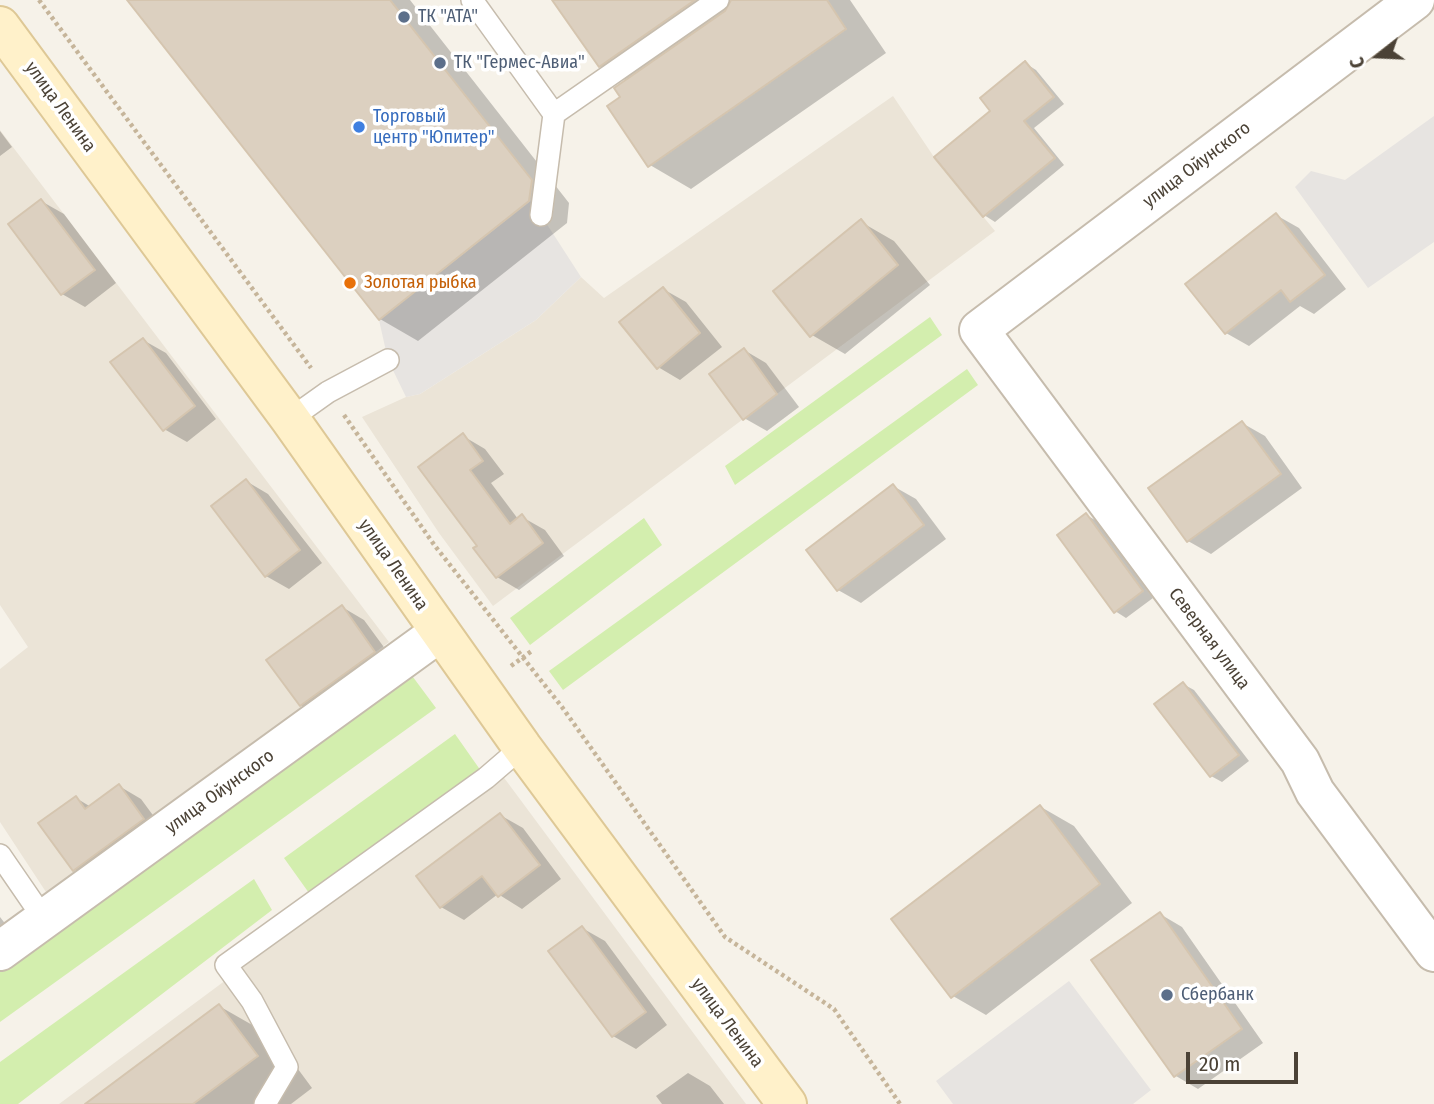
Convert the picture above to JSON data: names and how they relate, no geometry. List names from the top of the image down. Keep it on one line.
{"streets":{"main road":["улица Ленина"],"street":["улица Ойунского","Северная улица"]},"crossings":[["улица Ленина","улица Ойунского"],["улица Ойунского","Северная улица"]],"places":["ТК \"АТА\"","ТК \"Гермес-Авиа\"","Торговый центр \"Юпитер\"","Золотая рыбка","Сбербанк"],"scale_bar":"20 m","north":"left"}
